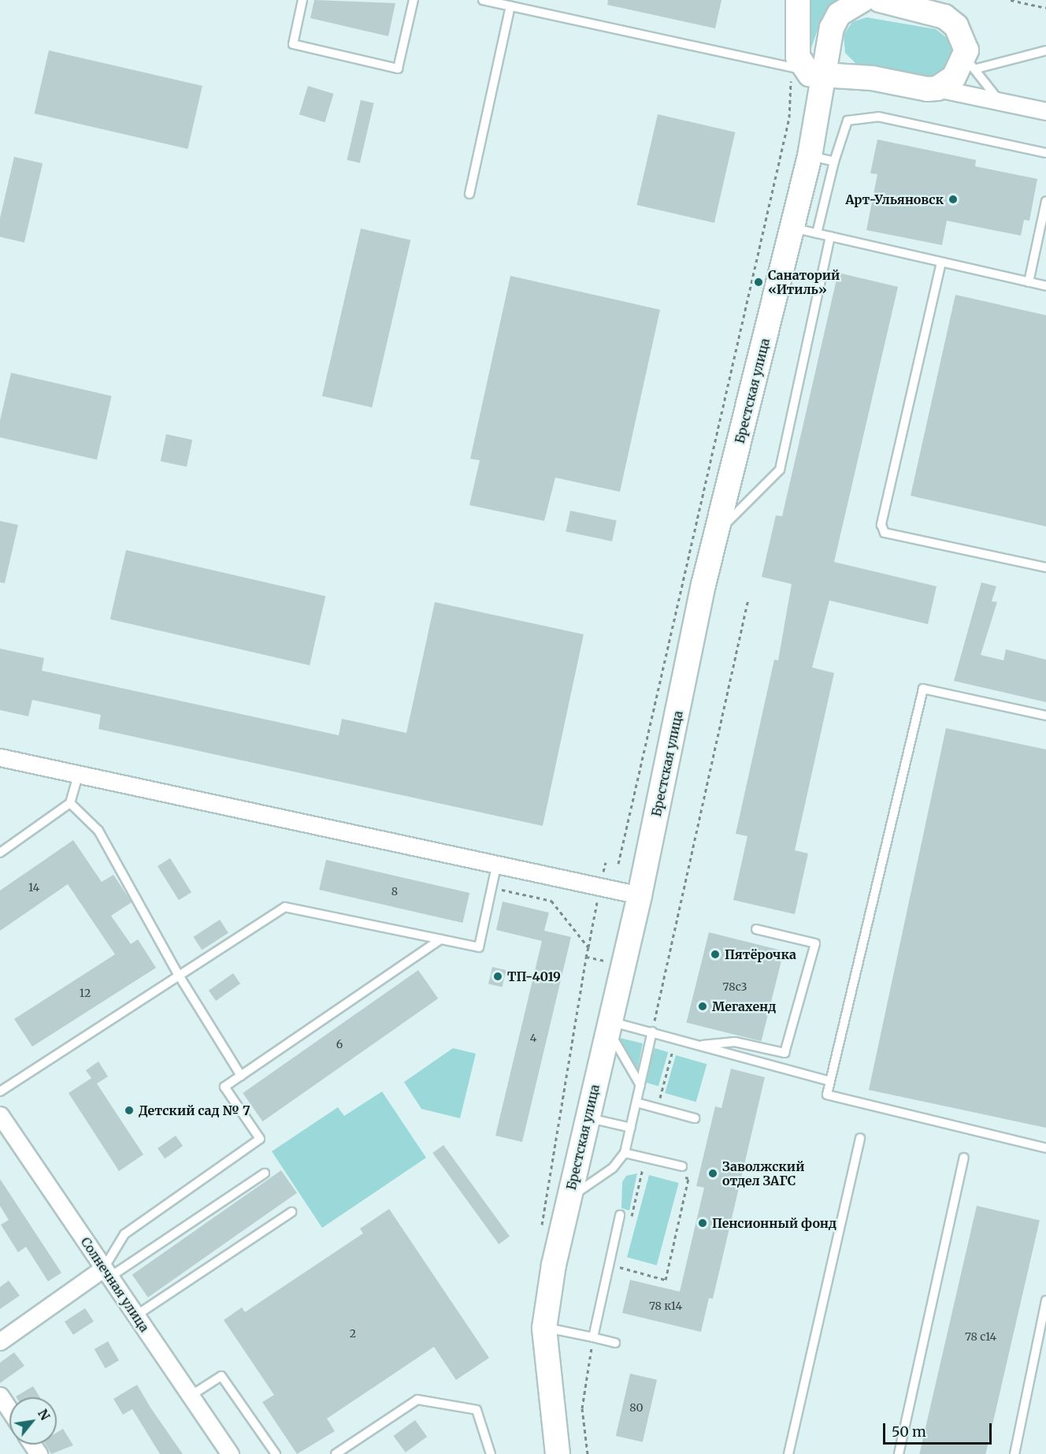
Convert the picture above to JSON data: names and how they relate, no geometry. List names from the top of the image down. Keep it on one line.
{"streets":{"street":["Брестская улица","Солнечная улица"]},"places":["Арт-Ульяновск","Санаторий «Итиль»","Пятёрочка","ТП-4019","Мегахенд","Детский сад № 7","Заволжский отдел ЗАГС","Пенсионный фонд"],"house_numbers":["14","8","78с3","12","4","6","78 к14","2","78 с14","80"],"scale_bar":"50 m","north":"top right"}
